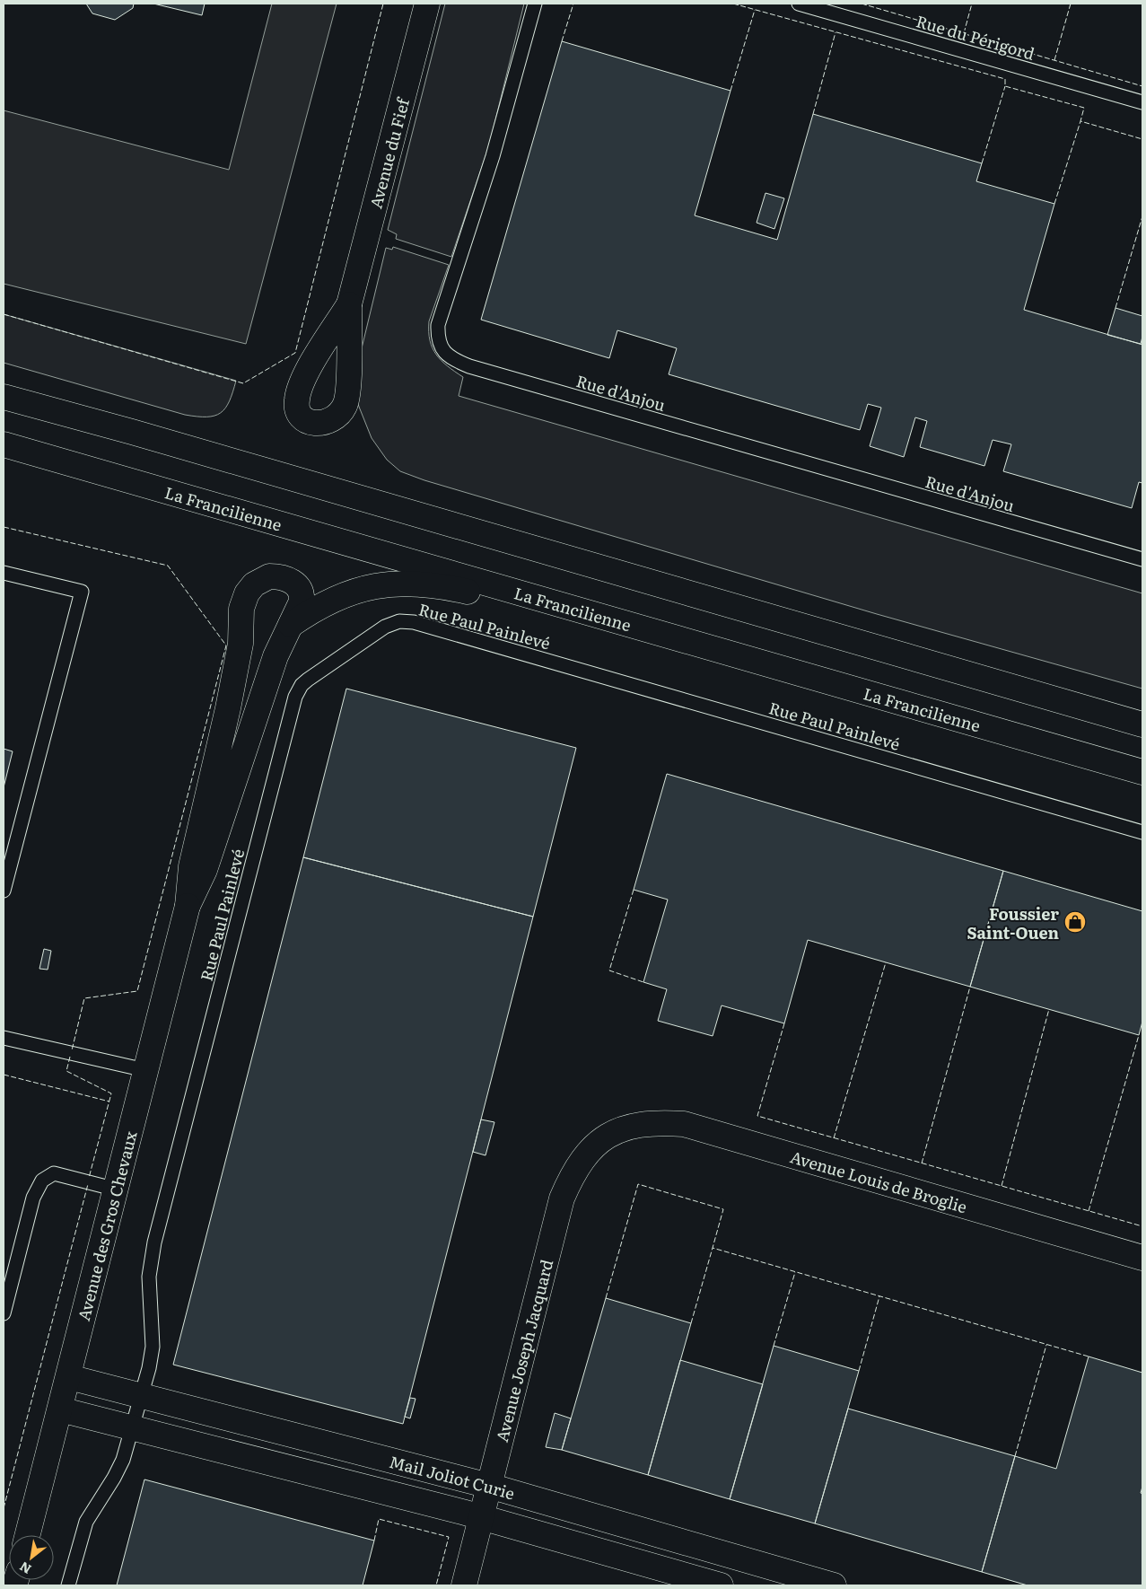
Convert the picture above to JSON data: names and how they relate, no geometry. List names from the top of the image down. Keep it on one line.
{"streets":{"main road":["Avenue du Fief","La Francilienne","Avenue Louis de Broglie","Avenue des Gros Chevaux","Avenue Joseph Jacquard","Mail Joliot Curie"],"lane":["Rue du Périgord","Rue d'Anjou","Rue Paul Painlevé"]},"crossings":[["Rue Paul Painlevé","Mail Joliot Curie"],["Avenue Louis de Broglie","Avenue Joseph Jacquard"],["Avenue des Gros Chevaux","Mail Joliot Curie"],["Avenue Joseph Jacquard","Mail Joliot Curie"]],"places":{"shop":["Foussier Saint-Ouen"]},"north":"bottom left"}
